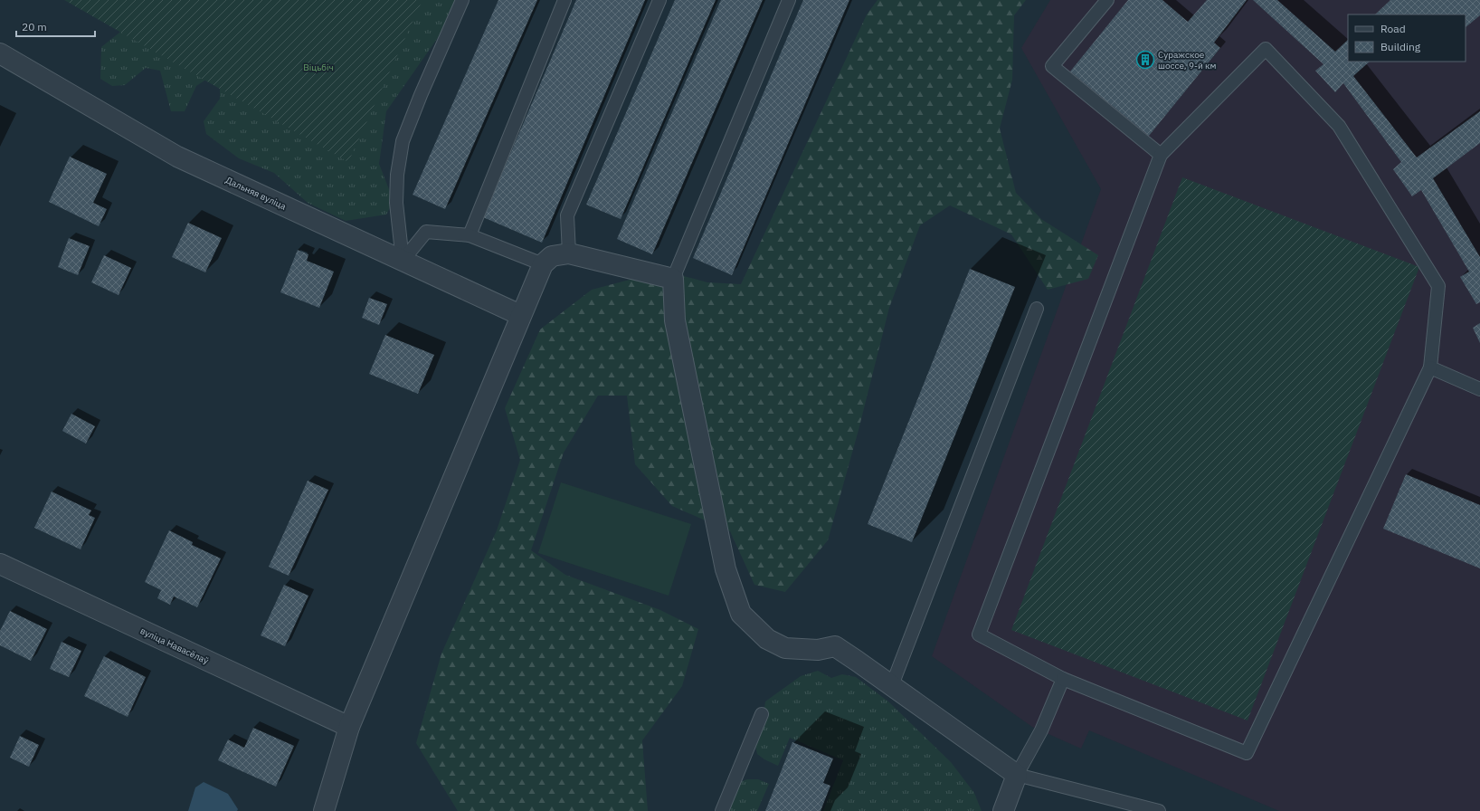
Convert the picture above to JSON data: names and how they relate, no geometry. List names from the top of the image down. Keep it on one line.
{"streets":{"street":["Дальняя вуліца","вуліца Навасёлаў"]},"parks":["Віцьбіч"],"places":{"building":["Суражское шоссе, 9-й км"]},"legend":["Road","Building"],"scale_bar":"20 m"}
